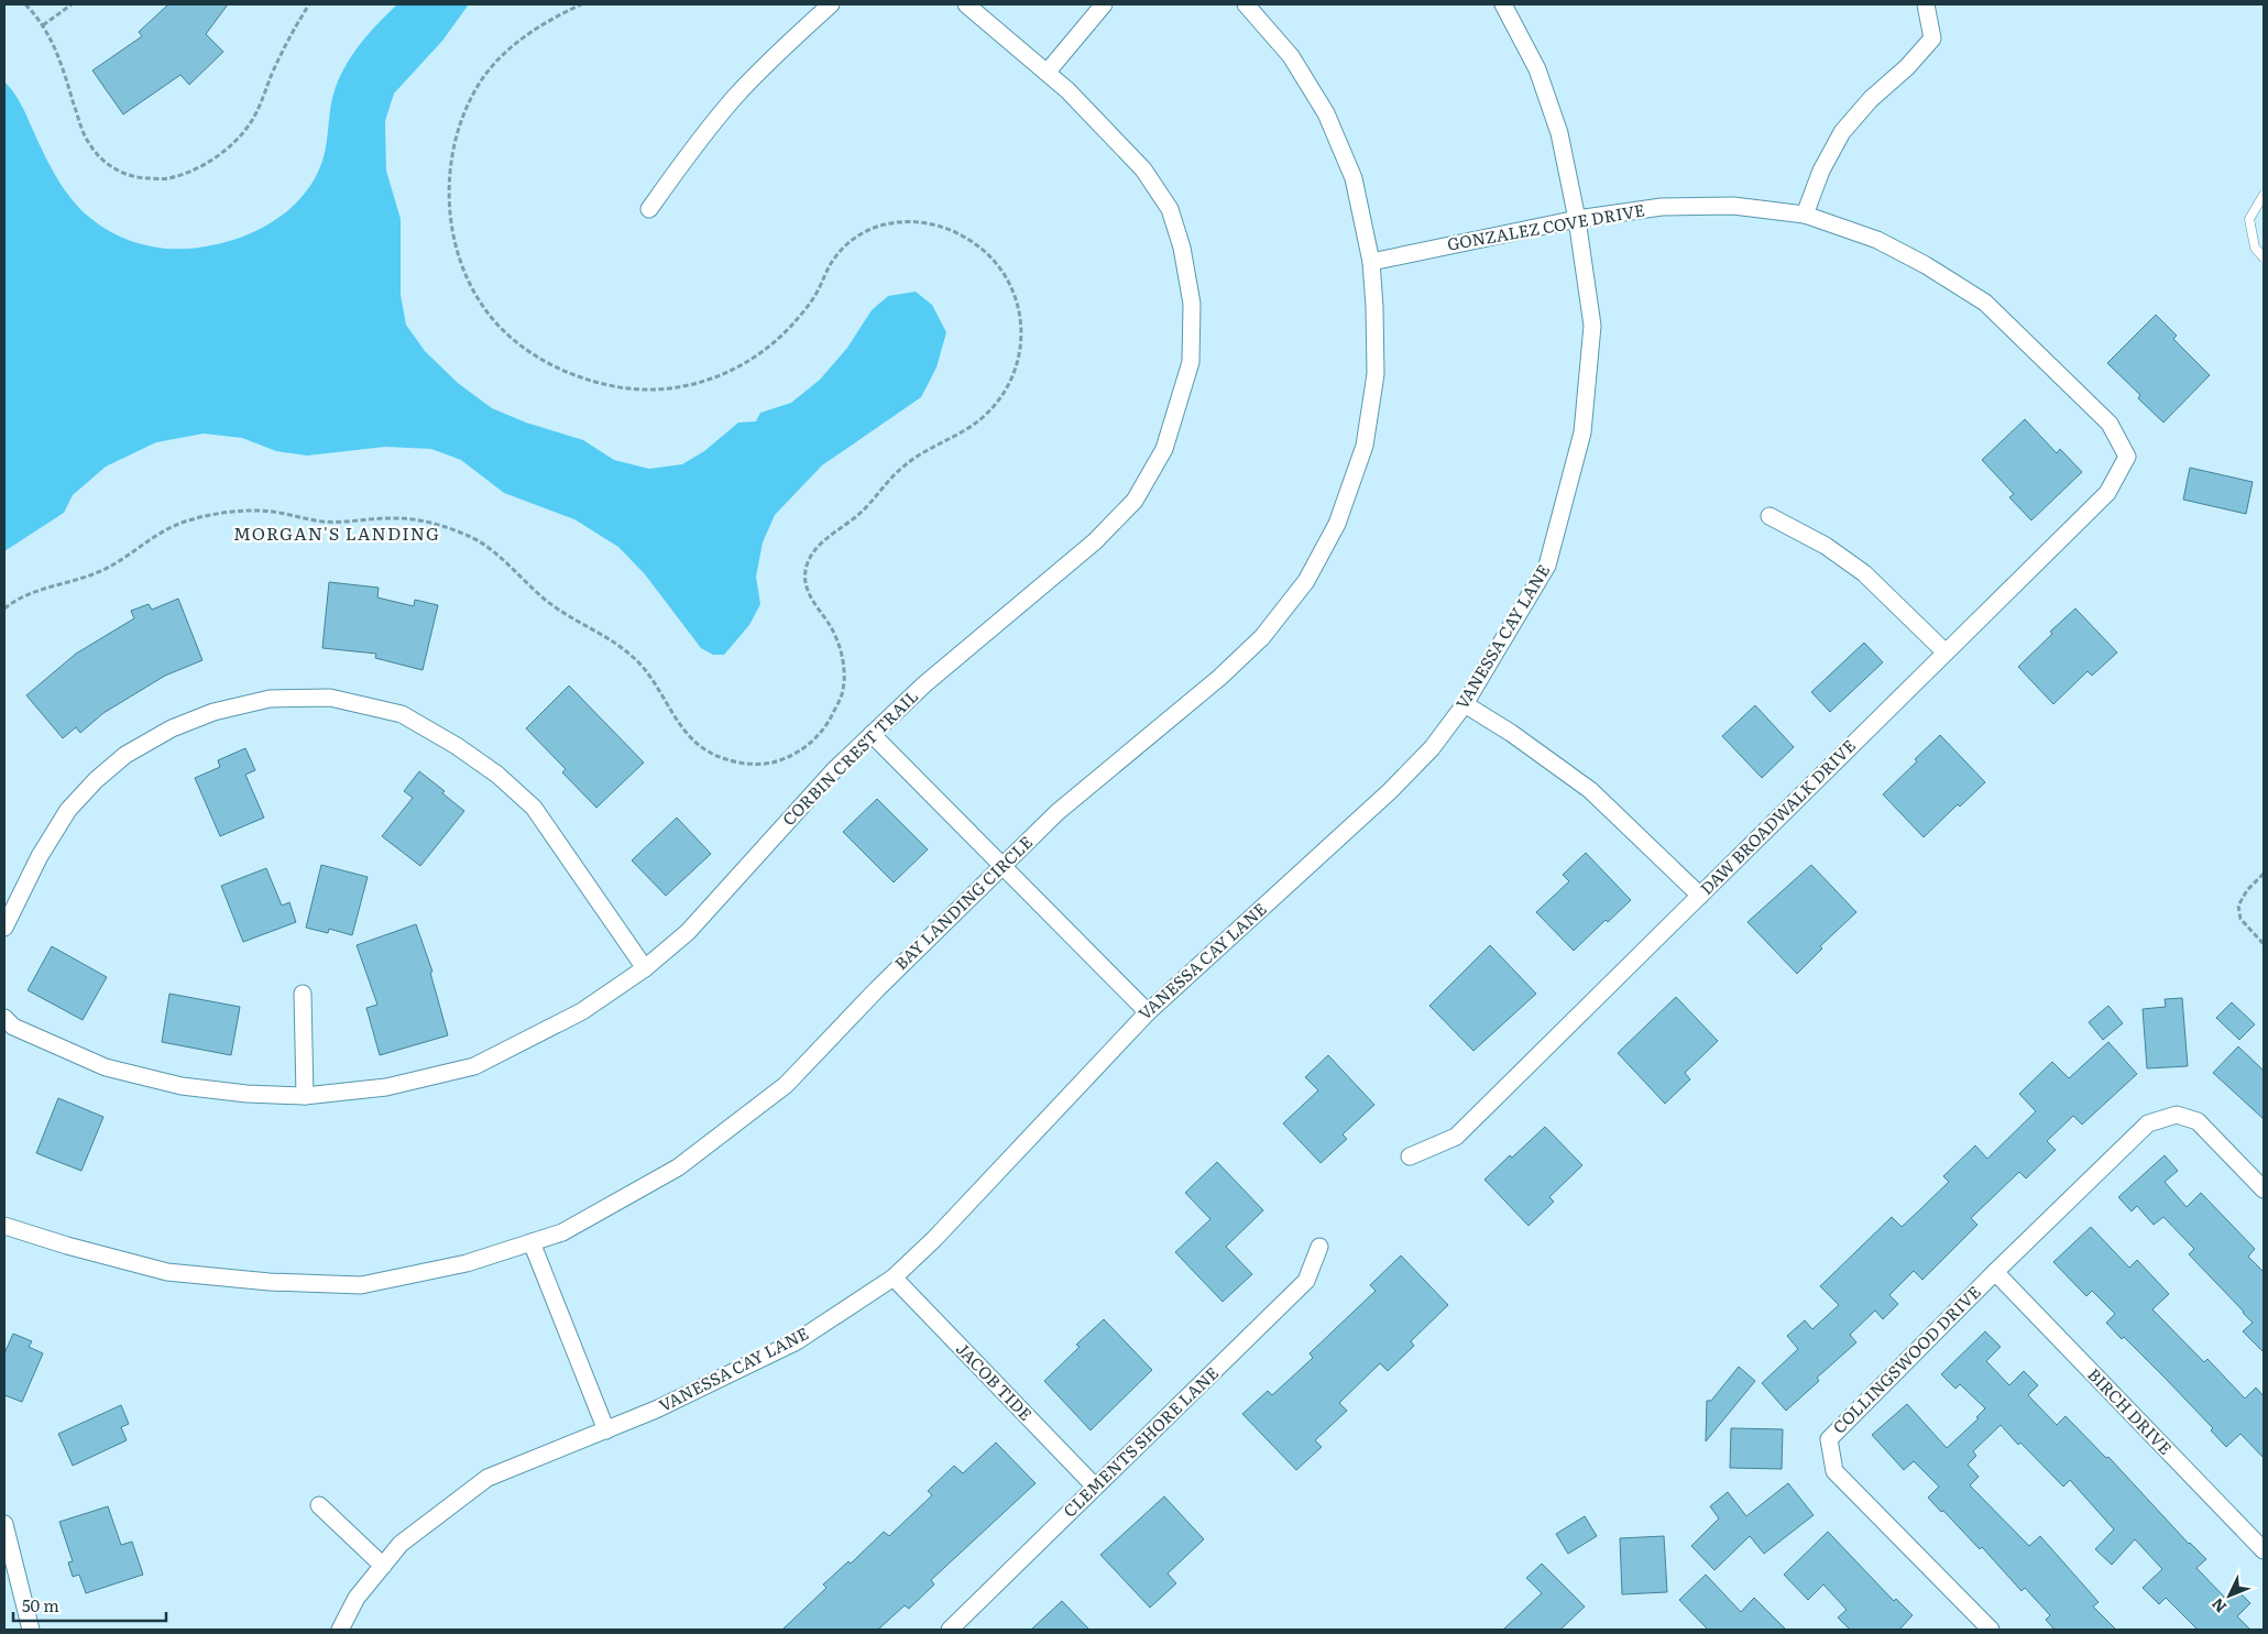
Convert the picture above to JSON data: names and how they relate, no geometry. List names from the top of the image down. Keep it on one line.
{"streets":{"street":["GONZALEZ COVE DRIVE","VANESSA CAY LANE","CORBIN CREST TRAIL","DAW BROADWALK DRIVE","BAY LANDING CIRCLE","COLLINGSWOOD DRIVE","JACOB TIDE","BIRCH DRIVE","CLEMENTS SHORE LANE"]},"crossings":[["GONZALEZ COVE DRIVE","VANESSA CAY LANE"],["GONZALEZ COVE DRIVE","DAW BROADWALK DRIVE"],["GONZALEZ COVE DRIVE","BAY LANDING CIRCLE"],["VANESSA CAY LANE","JACOB TIDE"],["COLLINGSWOOD DRIVE","BIRCH DRIVE"],["JACOB TIDE","CLEMENTS SHORE LANE"]],"districts":["MORGAN'S LANDING"],"scale_bar":"50 m","north":"bottom left"}
